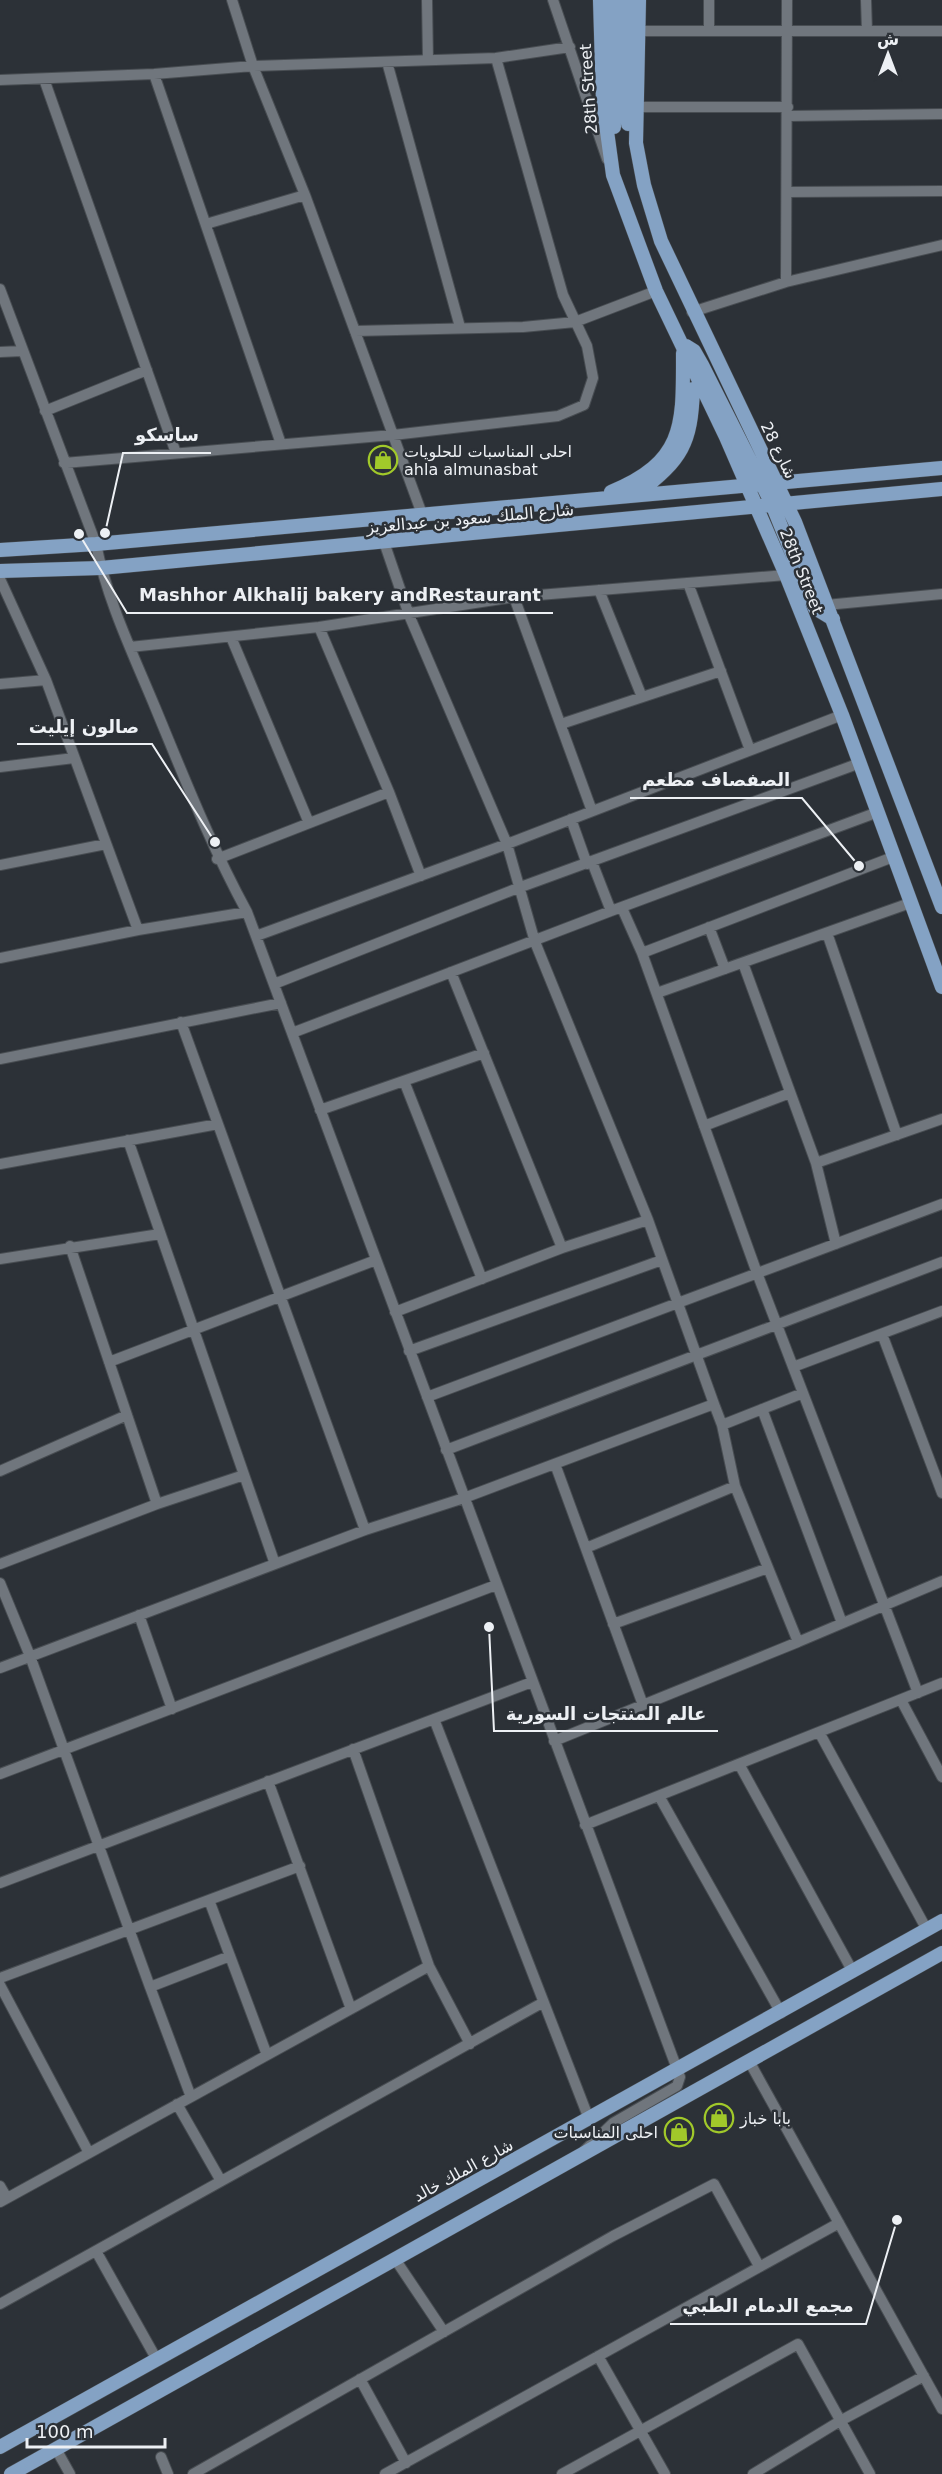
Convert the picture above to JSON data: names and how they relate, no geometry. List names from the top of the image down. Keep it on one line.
{"streets":{"main road":["28th Street","شارع 28","شارع الملك سعود بن عبدالعزيز","شارع الملك خالد"]},"crossings":[["28th Street","شارع الملك سعود بن عبدالعزيز"],["شارع 28","شارع الملك سعود بن عبدالعزيز"]],"places":{"shop":["احلى المناسبات للحلويات ahla almunasbat","بابا خباز","احلى المناسبات"],"other":["ساسكو","Mashhor Alkhalij bakery andRestaurant","صالون إيليت","الصفصاف مطعم","عالم المنتجات السورية","مجمع الدمام الطبي"]},"scale_bar":"100 m","north":"top"}
